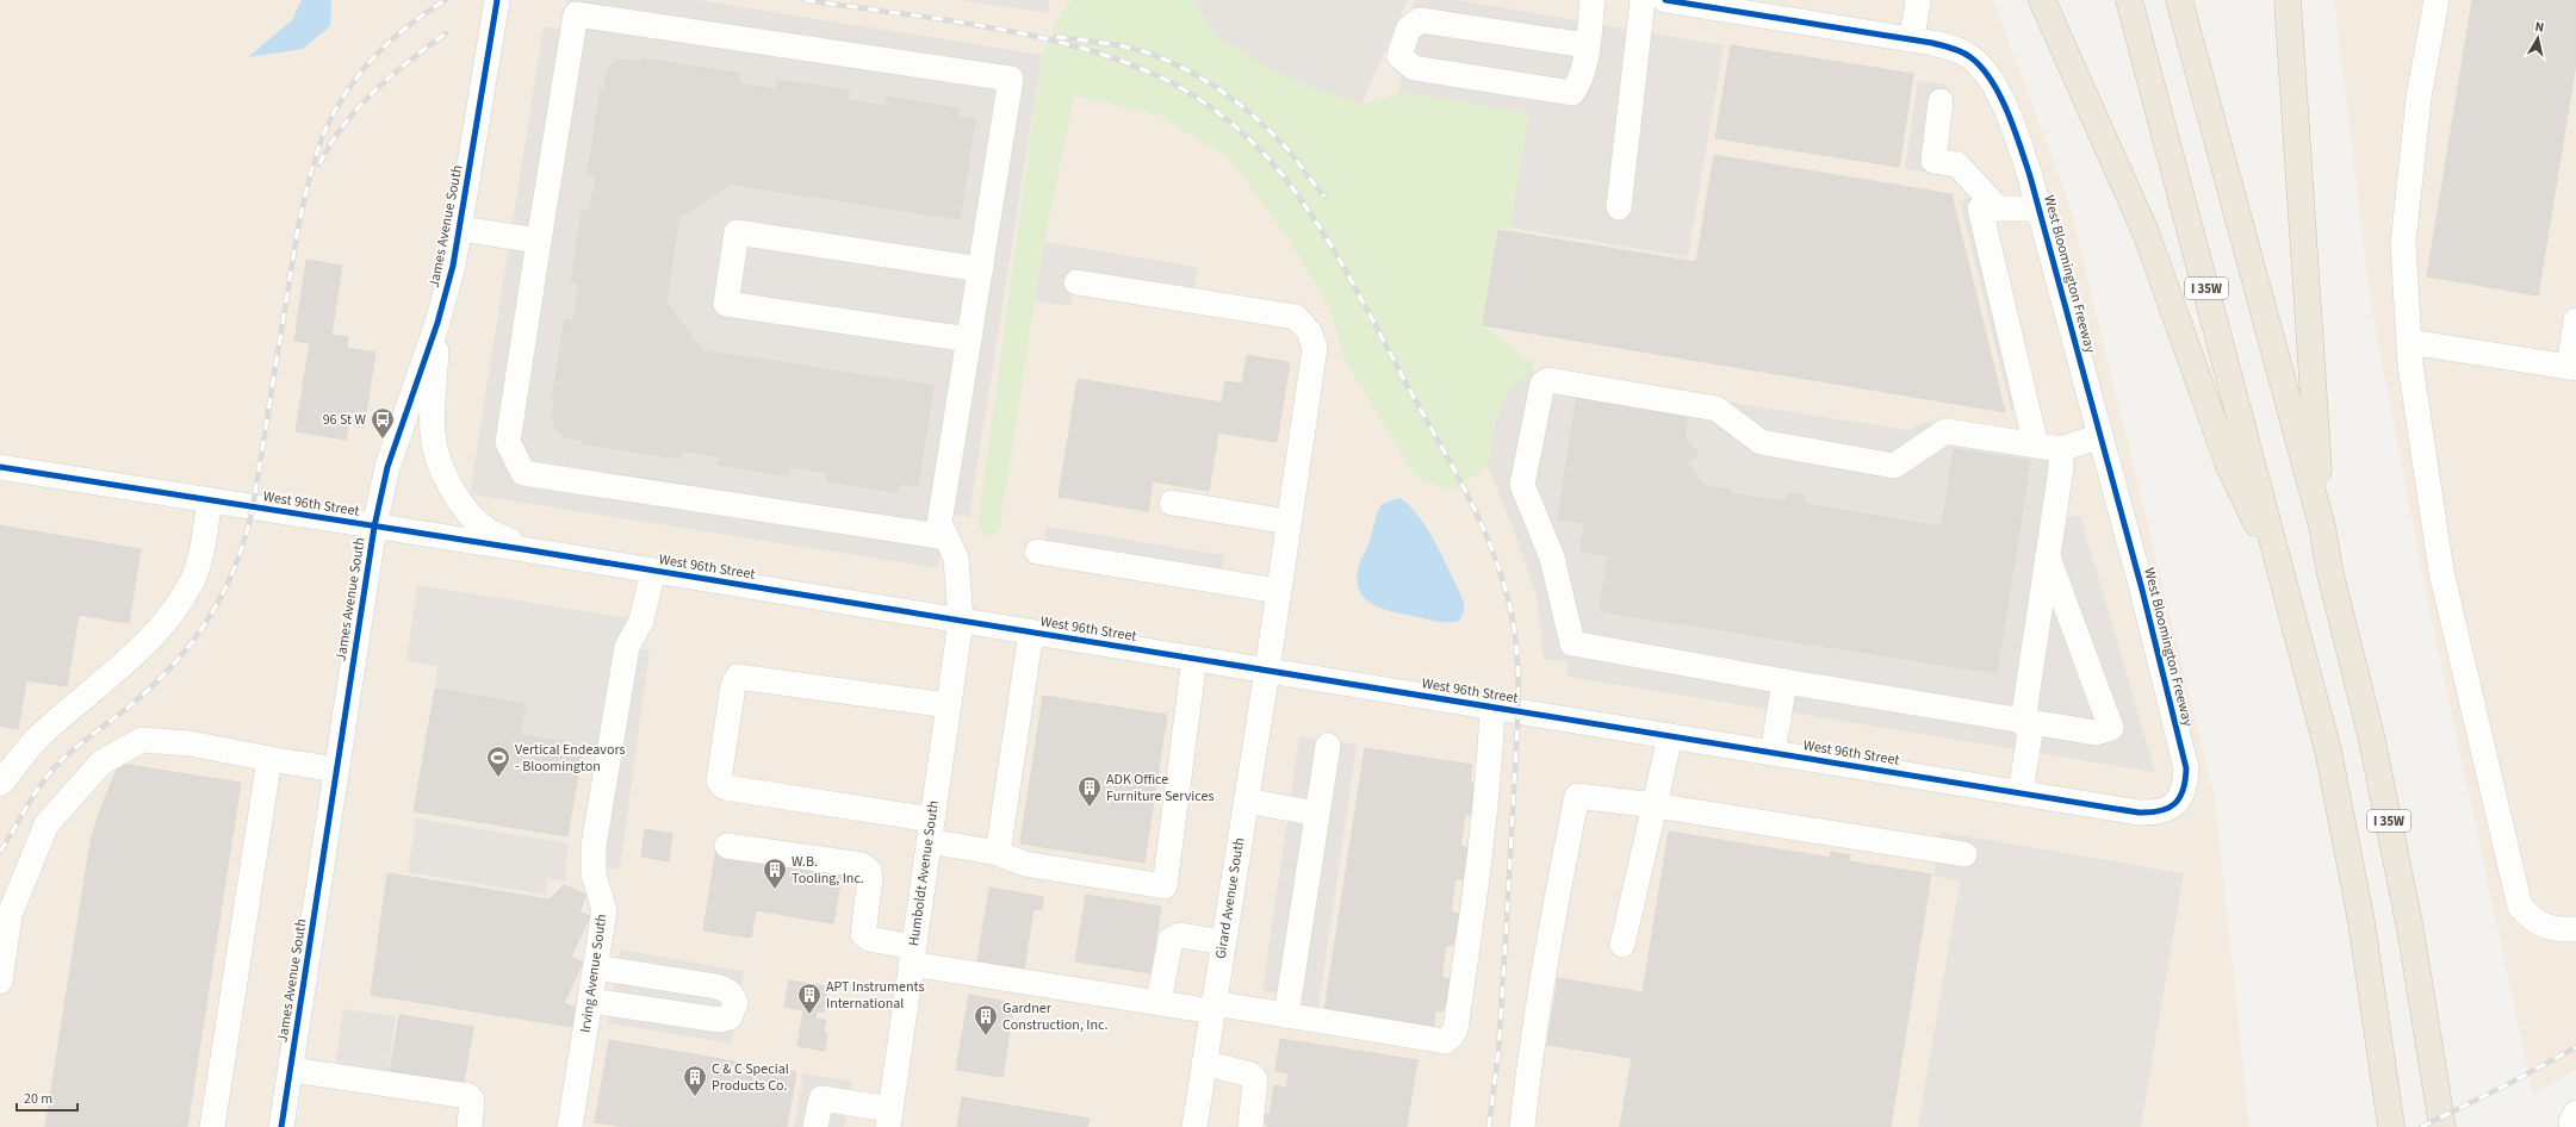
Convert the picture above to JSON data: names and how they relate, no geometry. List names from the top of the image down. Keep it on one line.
{"streets":{"highway":["I 35W"],"street":["James Avenue South","West Bloomington Freeway","West 96th Street","Humboldt Avenue South","Girard Avenue South","Irving Avenue South"]},"crossings":[["James Avenue South","West 96th Street"],["West Bloomington Freeway","West 96th Street"],["West 96th Street","Humboldt Avenue South"],["West 96th Street","Girard Avenue South"],["West 96th Street","Irving Avenue South"]],"places":{"bus stop":["96 St W"],"sports":["Vertical Endeavors - Bloomington"],"building":["ADK Office Furniture Services","W.B. Tooling, Inc.","APT Instruments International","Gardner Construction, Inc.","C & C Special Products Co."]},"scale_bar":"20 m","north":"top"}
